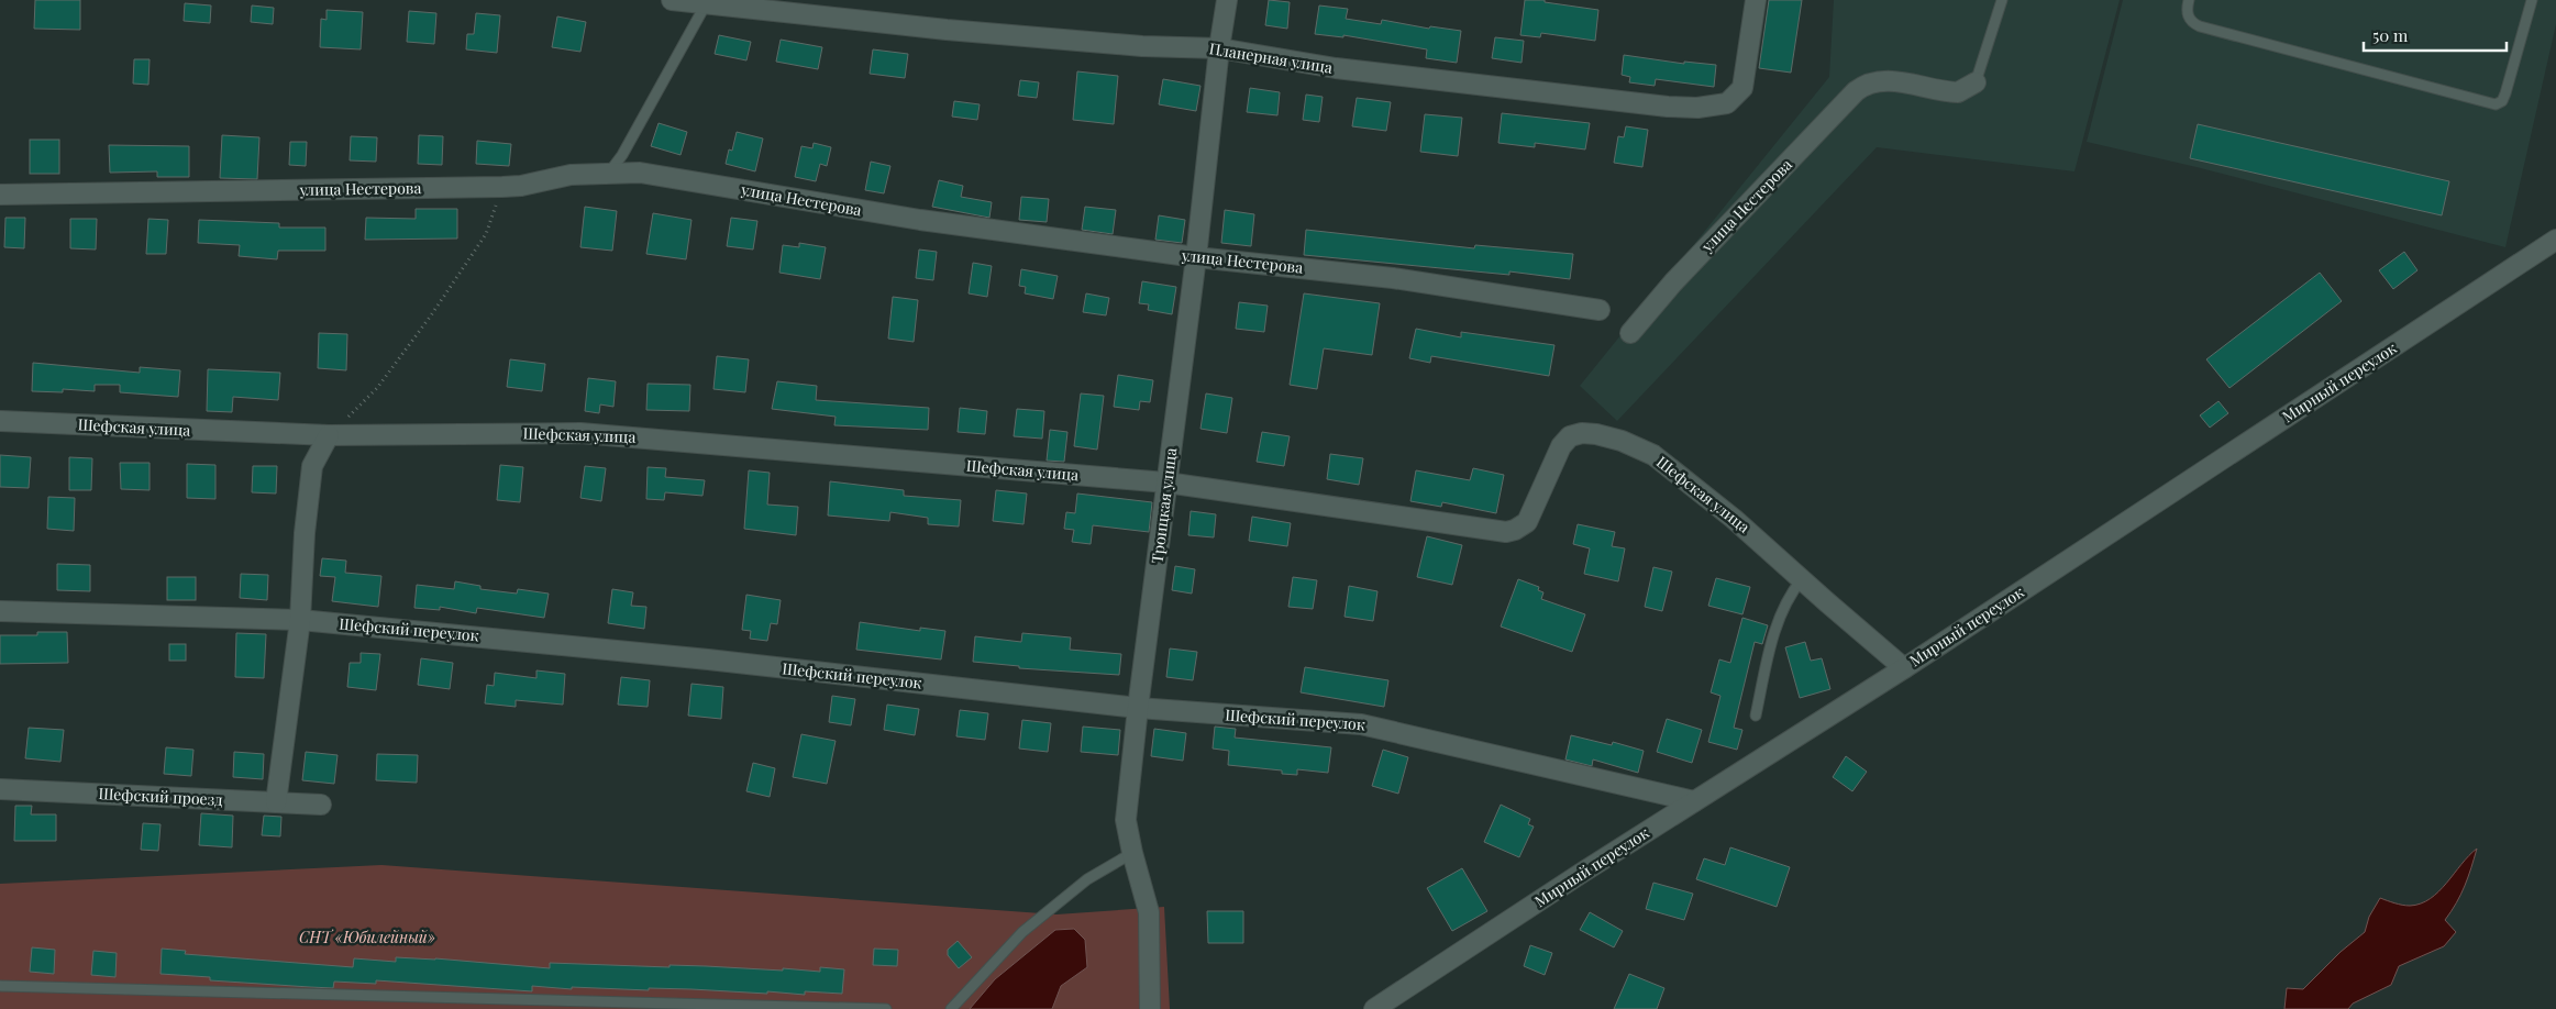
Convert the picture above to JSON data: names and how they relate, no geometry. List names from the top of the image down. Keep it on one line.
{"streets":{"street":["Планерная улица","улица Нестерова","Мирный переулок","Шефская улица","Троицкая улица","Шефский переулок","Шефский проезд"]},"crossings":[["Планерная улица","Троицкая улица"],["улица Нестерова","Троицкая улица"],["Мирный переулок","Шефская улица"],["Мирный переулок","Шефский переулок"],["Шефская улица","Троицкая улица"],["Троицкая улица","Шефский переулок"]],"parks":["СНТ «Юбилейный»"],"scale_bar":"50 m"}
